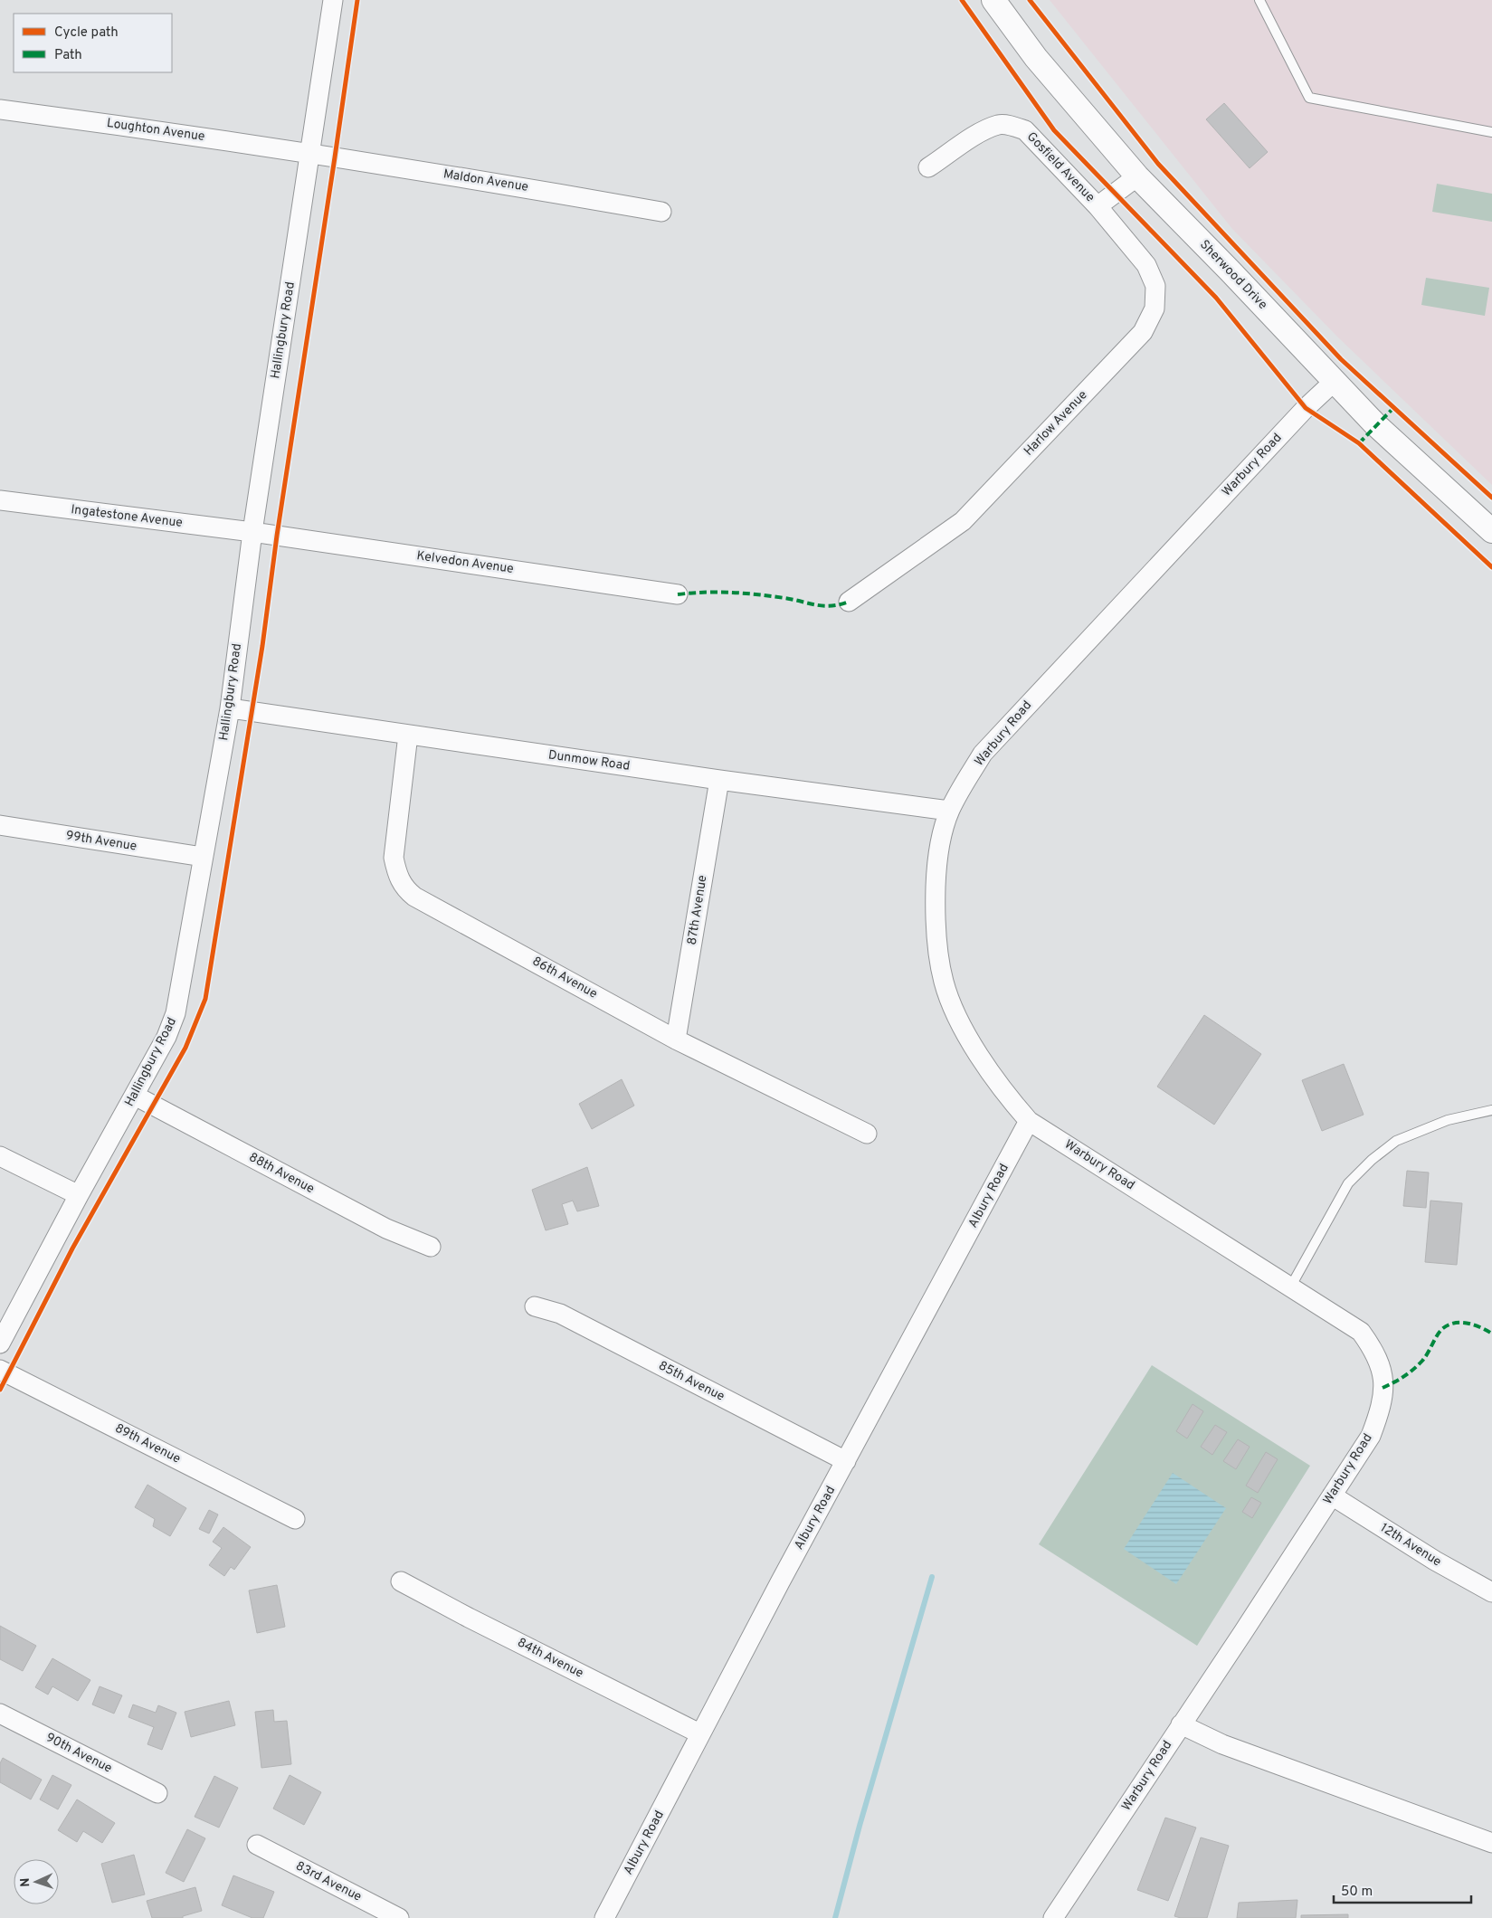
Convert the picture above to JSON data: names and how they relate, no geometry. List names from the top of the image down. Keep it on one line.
{"streets":{"street":["Loughton Avenue","Gosfield Avenue","Maldon Avenue","Sherwood Drive","Hallingbury Road","Harlow Avenue","Warbury Road","Ingatestone Avenue","Kelvedon Avenue","Dunmow Road","99th Avenue","87th Avenue","86th Avenue","88th Avenue","Albury Road","85th Avenue","89th Avenue","12th Avenue","84th Avenue","90th Avenue","83rd Avenue"]},"crossings":[["Loughton Avenue","Maldon Avenue"],["Loughton Avenue","Hallingbury Road"],["Gosfield Avenue","Harlow Avenue"],["Maldon Avenue","Hallingbury Road"],["Sherwood Drive","Warbury Road"],["Hallingbury Road","Ingatestone Avenue"],["Hallingbury Road","Kelvedon Avenue"],["Hallingbury Road","Dunmow Road"],["Hallingbury Road","99th Avenue"],["Hallingbury Road","88th Avenue"],["Warbury Road","Dunmow Road"],["Warbury Road","Albury Road"],["Warbury Road","12th Avenue"],["Ingatestone Avenue","Kelvedon Avenue"],["Dunmow Road","87th Avenue"],["Dunmow Road","86th Avenue"],["87th Avenue","86th Avenue"],["Albury Road","85th Avenue"],["Albury Road","84th Avenue"]],"legend":["Cycle path","Path"],"scale_bar":"50 m","north":"left"}
